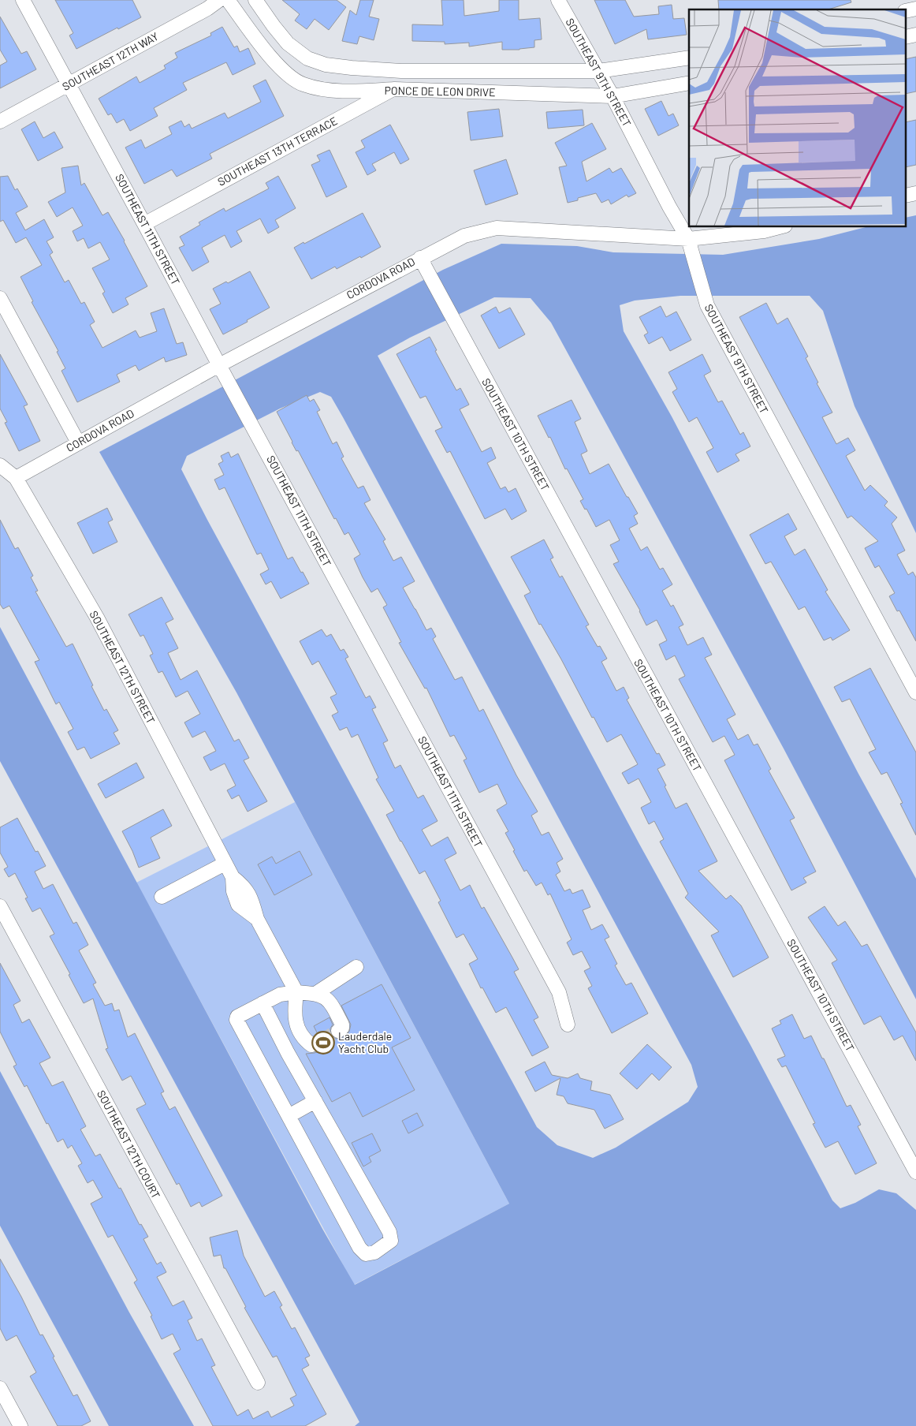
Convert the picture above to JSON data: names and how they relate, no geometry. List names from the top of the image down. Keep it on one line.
{"streets":{"street":["SOUTHEAST 12TH WAY","SOUTHEAST 9TH STREET","PONCE DE LEON DRIVE","SOUTHEAST 13TH TERRACE","SOUTHEAST 11TH STREET","CORDOVA ROAD","SOUTHEAST 10TH STREET","SOUTHEAST 12TH STREET","SOUTHEAST 12TH COURT"]},"crossings":[["SOUTHEAST 12TH WAY","SOUTHEAST 11TH STREET"],["SOUTHEAST 9TH STREET","PONCE DE LEON DRIVE"],["SOUTHEAST 9TH STREET","CORDOVA ROAD"],["PONCE DE LEON DRIVE","SOUTHEAST 13TH TERRACE"],["SOUTHEAST 13TH TERRACE","SOUTHEAST 11TH STREET"],["SOUTHEAST 11TH STREET","CORDOVA ROAD"],["CORDOVA ROAD","SOUTHEAST 10TH STREET"],["CORDOVA ROAD","SOUTHEAST 12TH STREET"]],"places":{"sports":["Lauderdale Yacht Club"]}}
